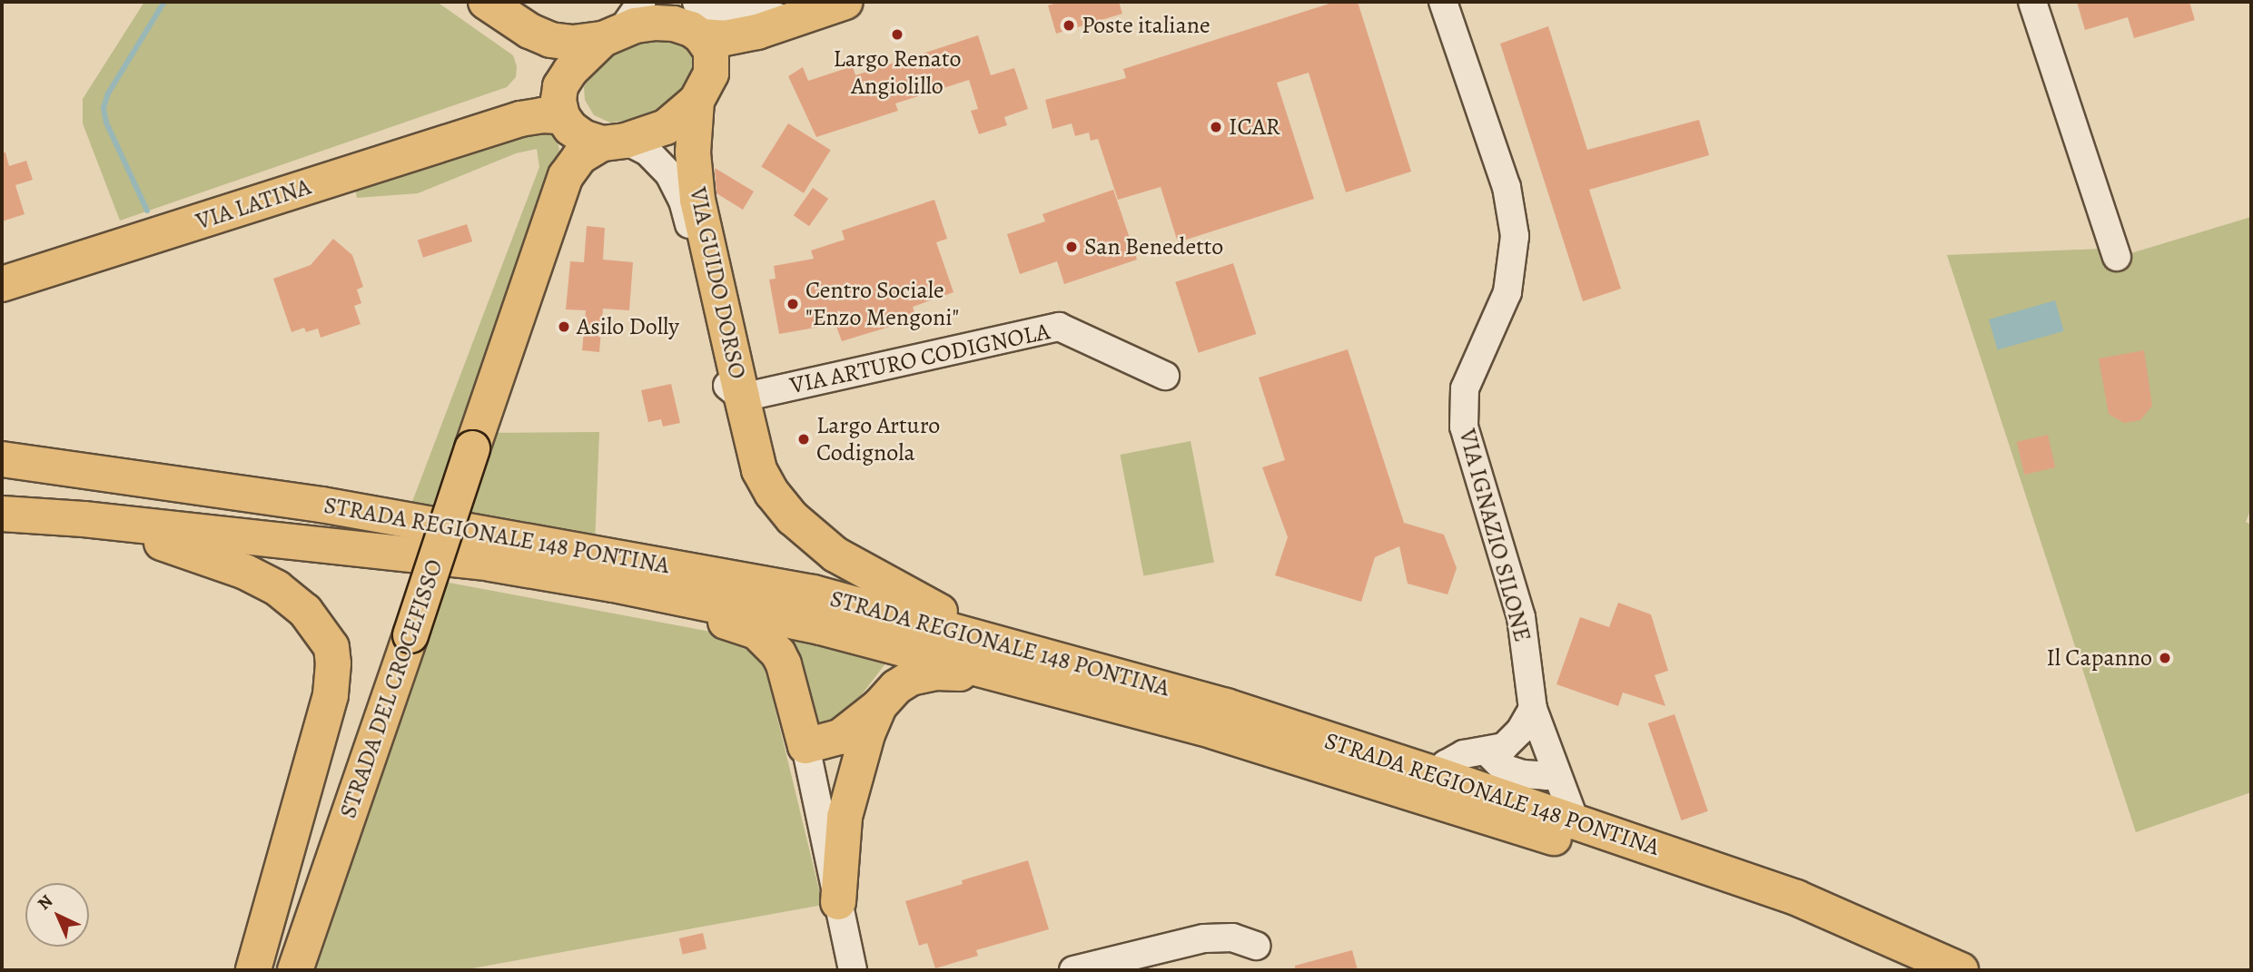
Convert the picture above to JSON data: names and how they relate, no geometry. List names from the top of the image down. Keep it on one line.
{"streets":{"main road":["VIA LATINA","VIA GUIDO DORSO","STRADA REGIONALE 148 PONTINA","STRADA DEL CROCEFISSO"],"street":["VIA ARTURO CODIGNOLA","VIA IGNAZIO SILONE"]},"crossings":[["VIA LATINA","VIA GUIDO DORSO"],["VIA LATINA","STRADA DEL CROCEFISSO"],["VIA GUIDO DORSO","VIA ARTURO CODIGNOLA"],["VIA GUIDO DORSO","STRADA DEL CROCEFISSO"],["STRADA REGIONALE 148 PONTINA","VIA IGNAZIO SILONE"]],"places":["Poste italiane","Largo Renato Angiolillo","ICAR","San Benedetto","Centro Sociale \"Enzo Mengoni\"","Asilo Dolly","Largo Arturo Codignola","Il Capanno"],"north":"top left"}
